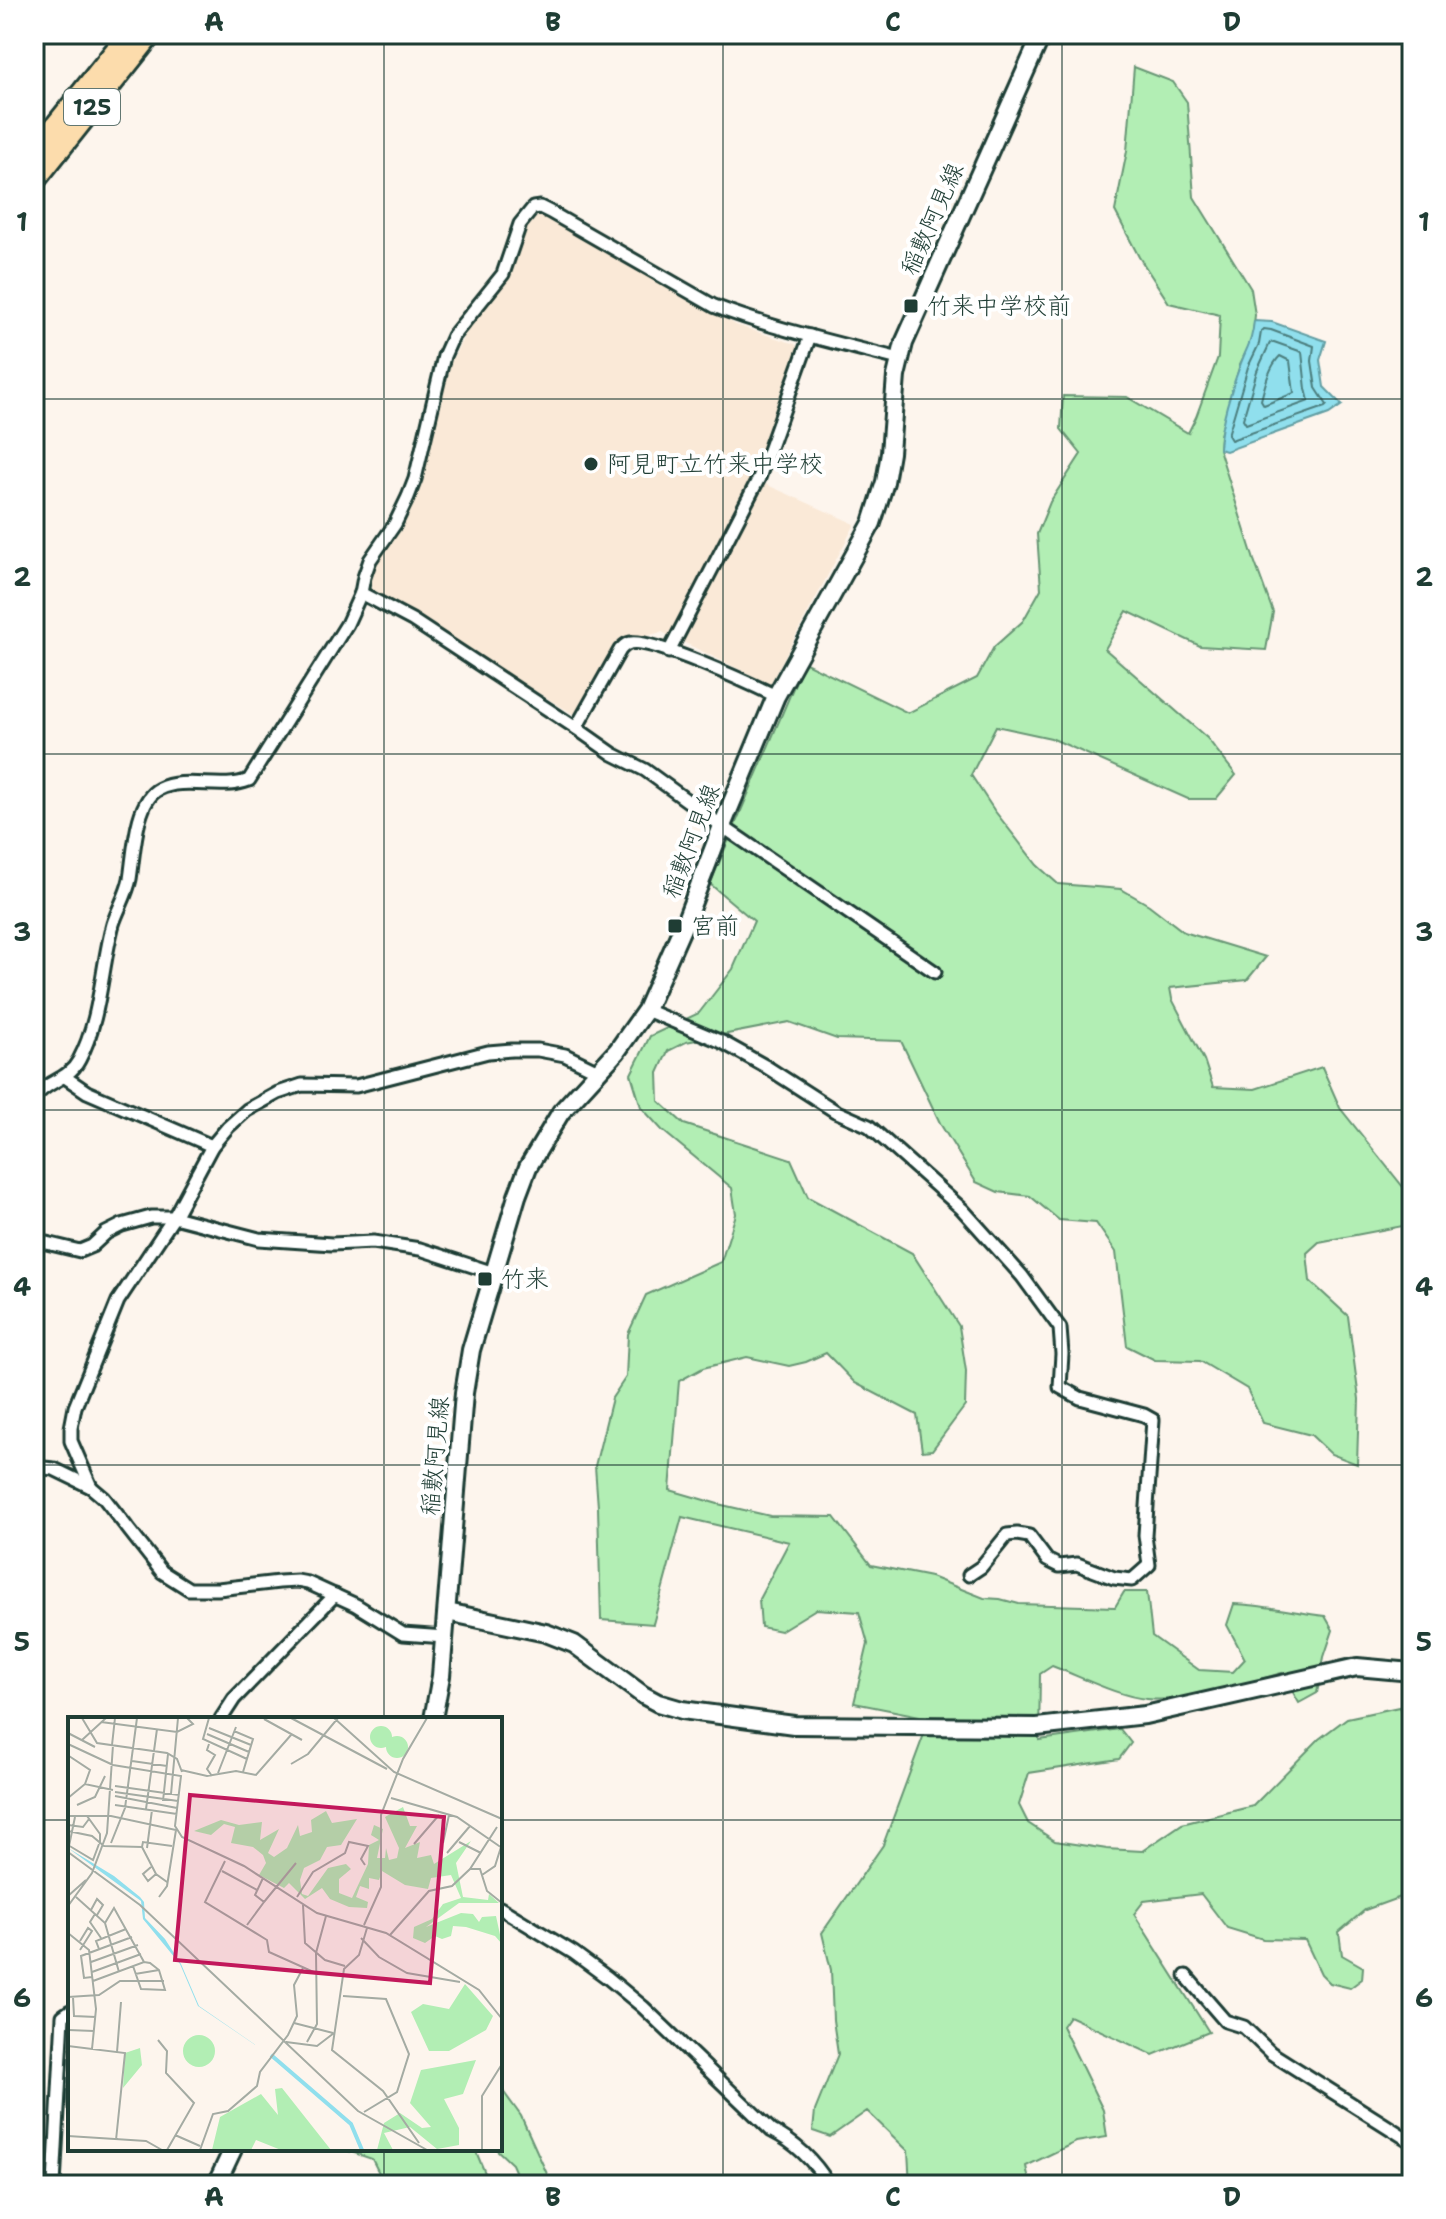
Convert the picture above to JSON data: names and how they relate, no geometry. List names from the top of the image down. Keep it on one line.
{"streets":{"highway":["125"],"main road":["稲敷阿見線"]},"places":{"transit":["竹来中学校前","宮前","竹来"],"other":["阿見町立竹来中学校"]},"grid":{"columns":["A","B","C","D"],"rows":["1","2","3","4","5","6"]}}
